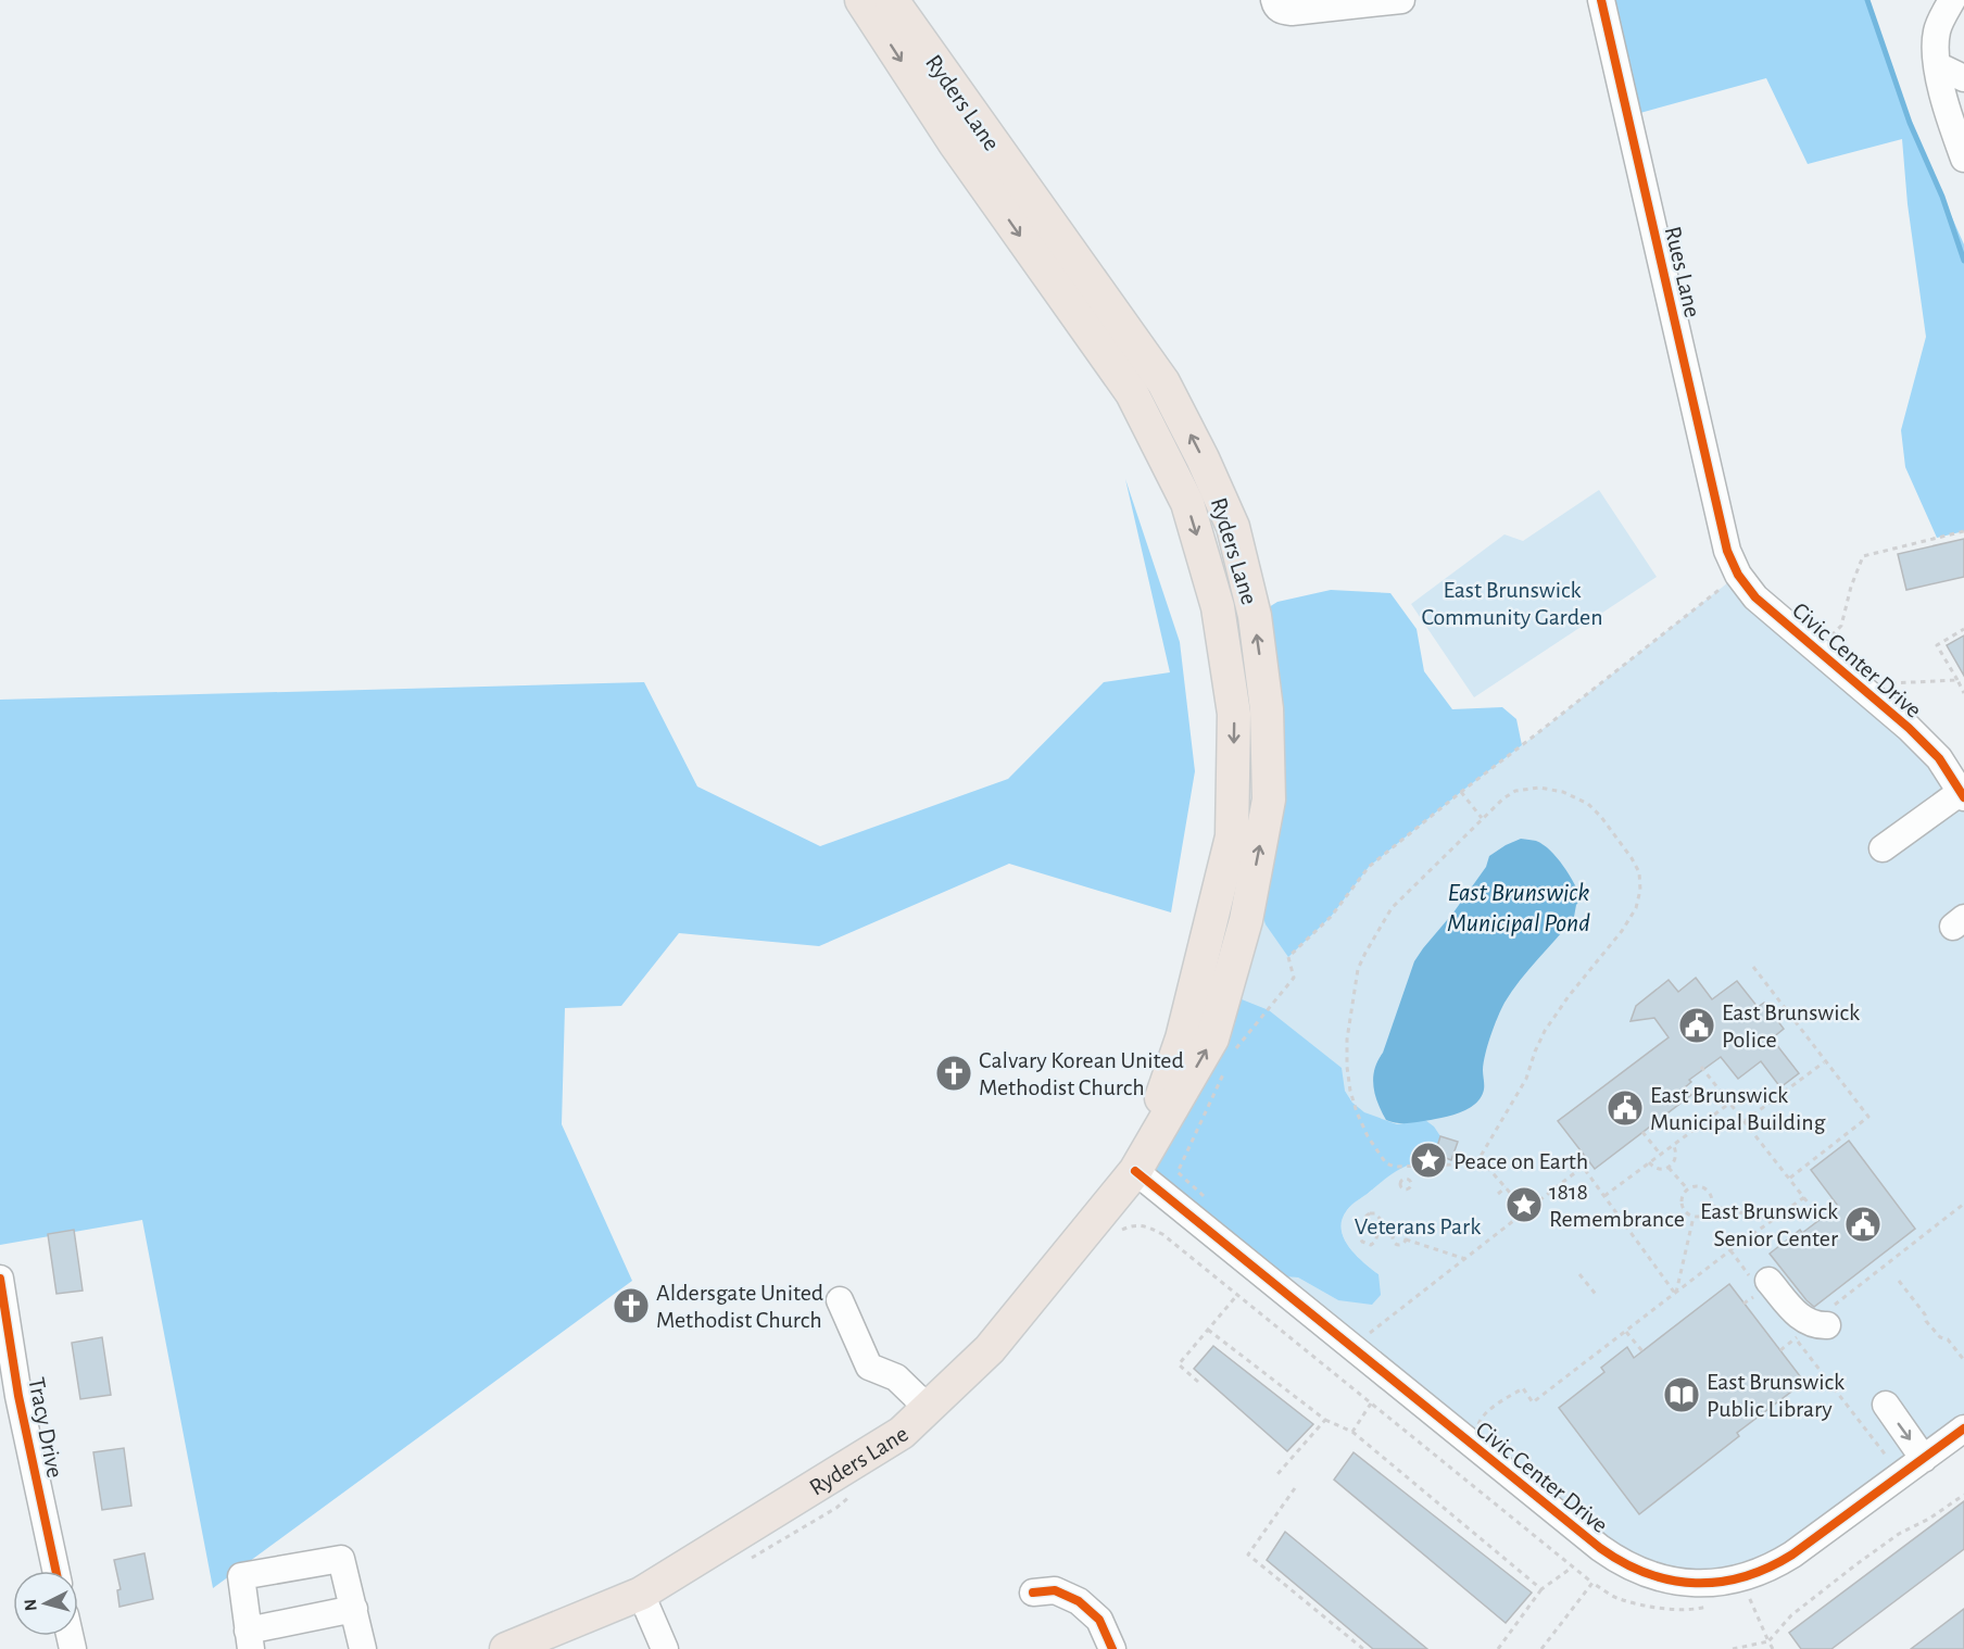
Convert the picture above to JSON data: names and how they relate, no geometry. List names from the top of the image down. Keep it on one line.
{"streets":{"main road":["Ryders Lane"],"street":["Rues Lane","Civic Center Drive","Tracy Drive"]},"crossings":[["Ryders Lane","Civic Center Drive"],["Rues Lane","Civic Center Drive"]],"water":["East Brunswick Municipal Pond"],"parks":["East Brunswick Community Garden","Veterans Park"],"places":{"public building":["East Brunswick Police","East Brunswick Municipal Building","East Brunswick Senior Center"],"church":["Calvary Korean United Methodist Church","Aldersgate United Methodist Church"],"place":["Peace on Earth","1818 Remembrance"],"library":["East Brunswick Public Library"]},"north":"left"}
